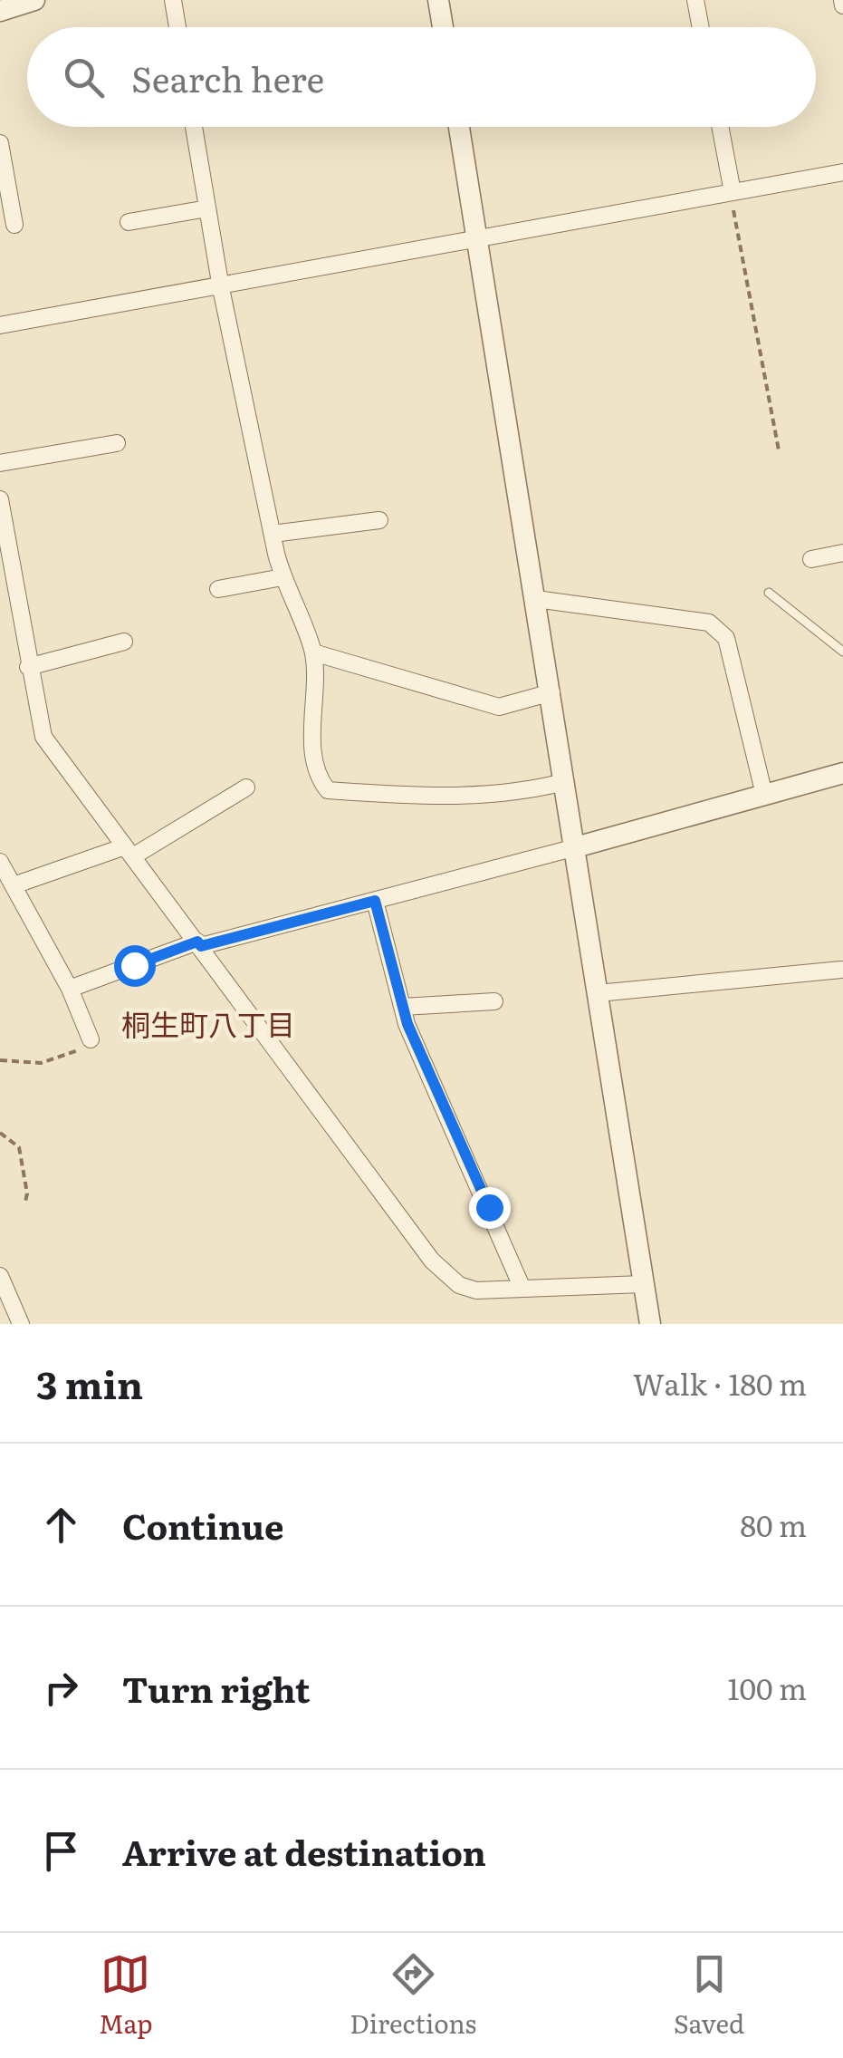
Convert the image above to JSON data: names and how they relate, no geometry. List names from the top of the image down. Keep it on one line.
{"districts":["桐生町八丁目"],"page":{"search":"Search here","heading":["3 min","Walk · 180 m"],"list":[["Continue","80 m"],["Turn right","100 m"],"Arrive at destination"],"nav":["Map","Directions","Saved"]}}
